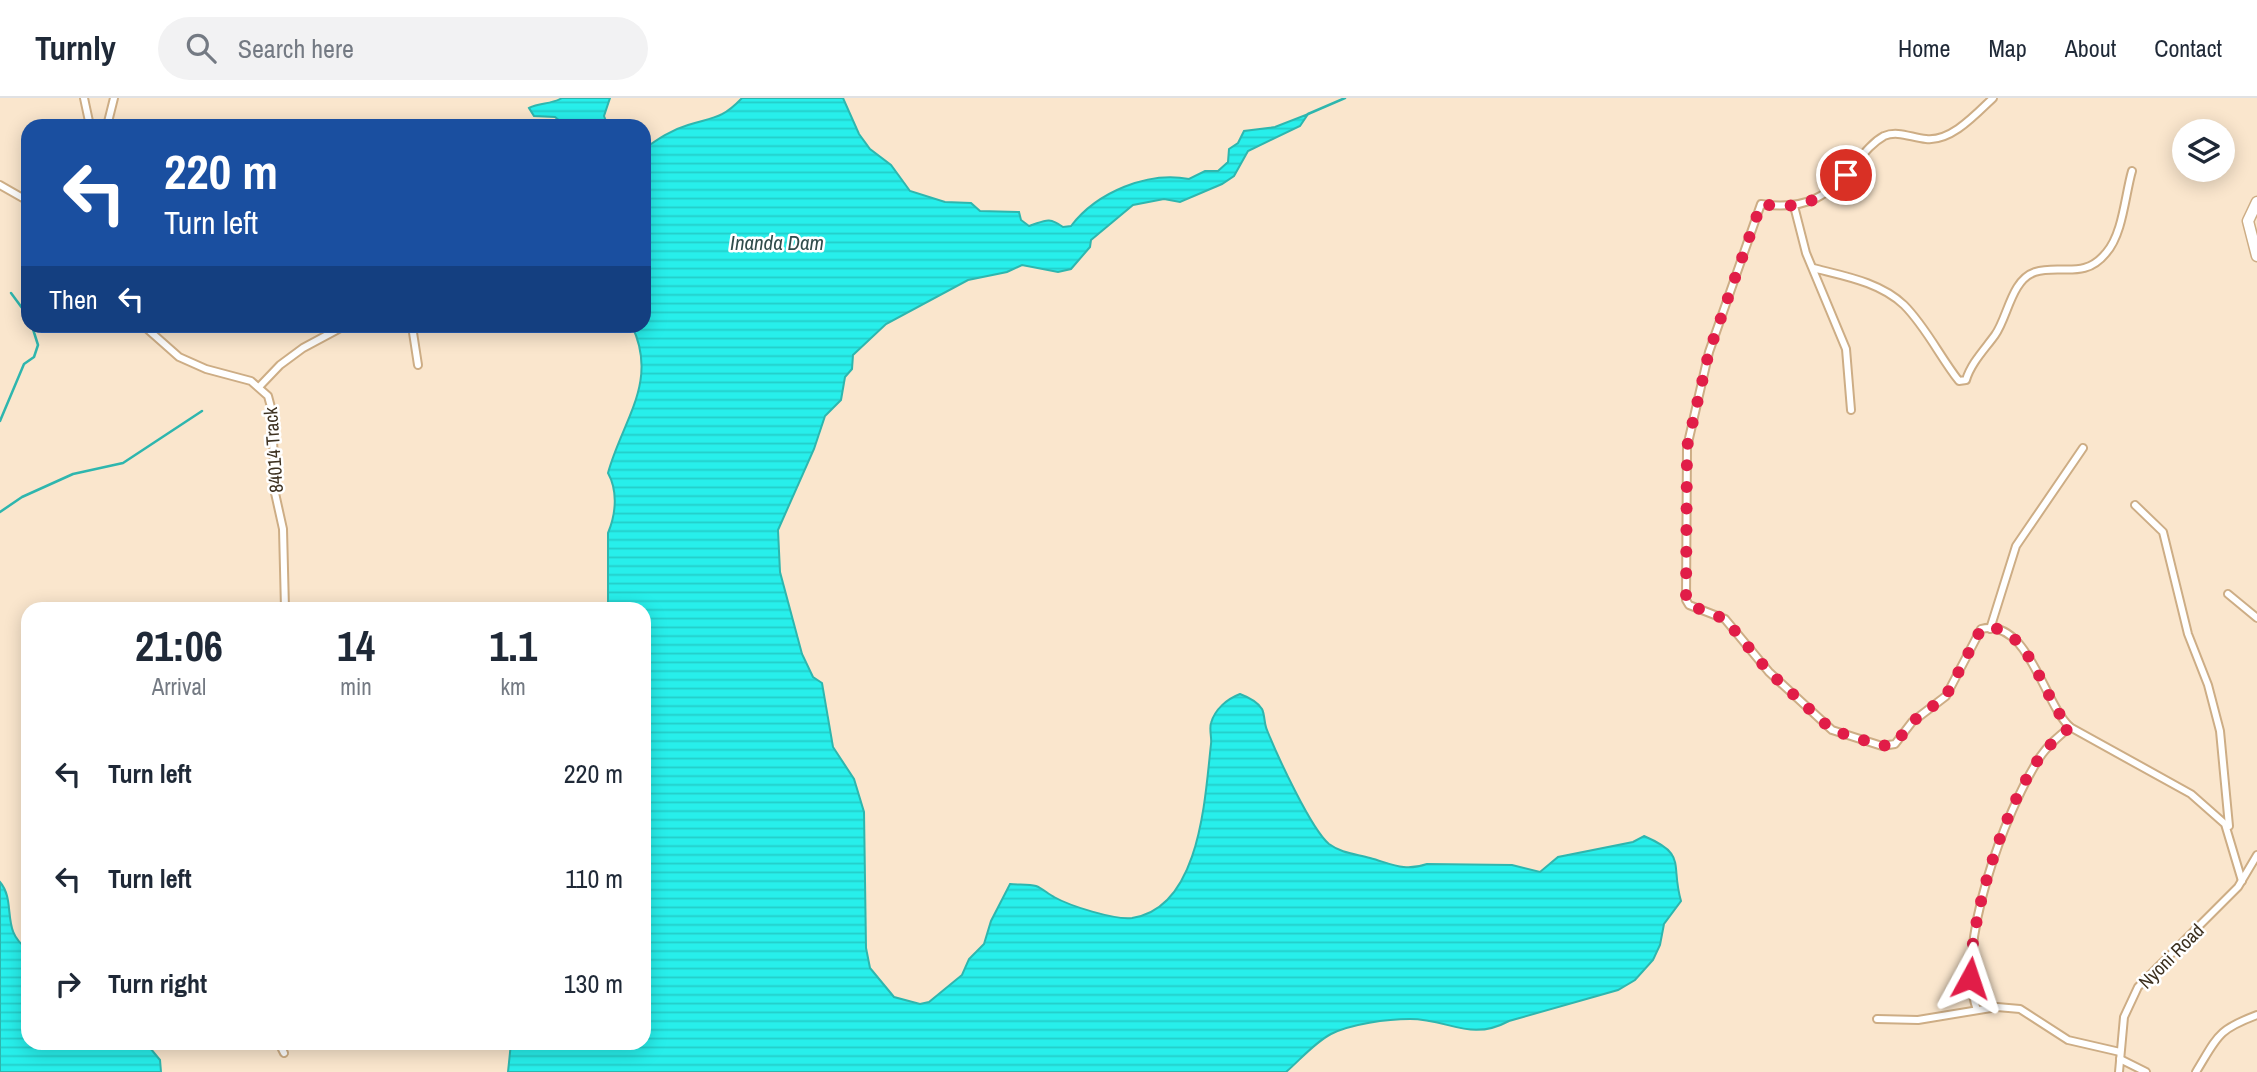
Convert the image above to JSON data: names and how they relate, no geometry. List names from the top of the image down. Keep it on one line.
{"streets":{"street":["84014 Track","Nyoni Road"]},"water":["Inanda Dam"],"page":{"header":"Turnly","search":"Search here","nav":["Home","Map","About","Contact"],"turn":["220 m","Turn left"],"then":"Then","eta":["21:06","Arrival","14","min","1.1","km"],"list":[{"name":"Turn left","value":"220 m"},{"name":"Turn left","value":"110 m"},{"name":"Turn right","value":"130 m"}]}}
